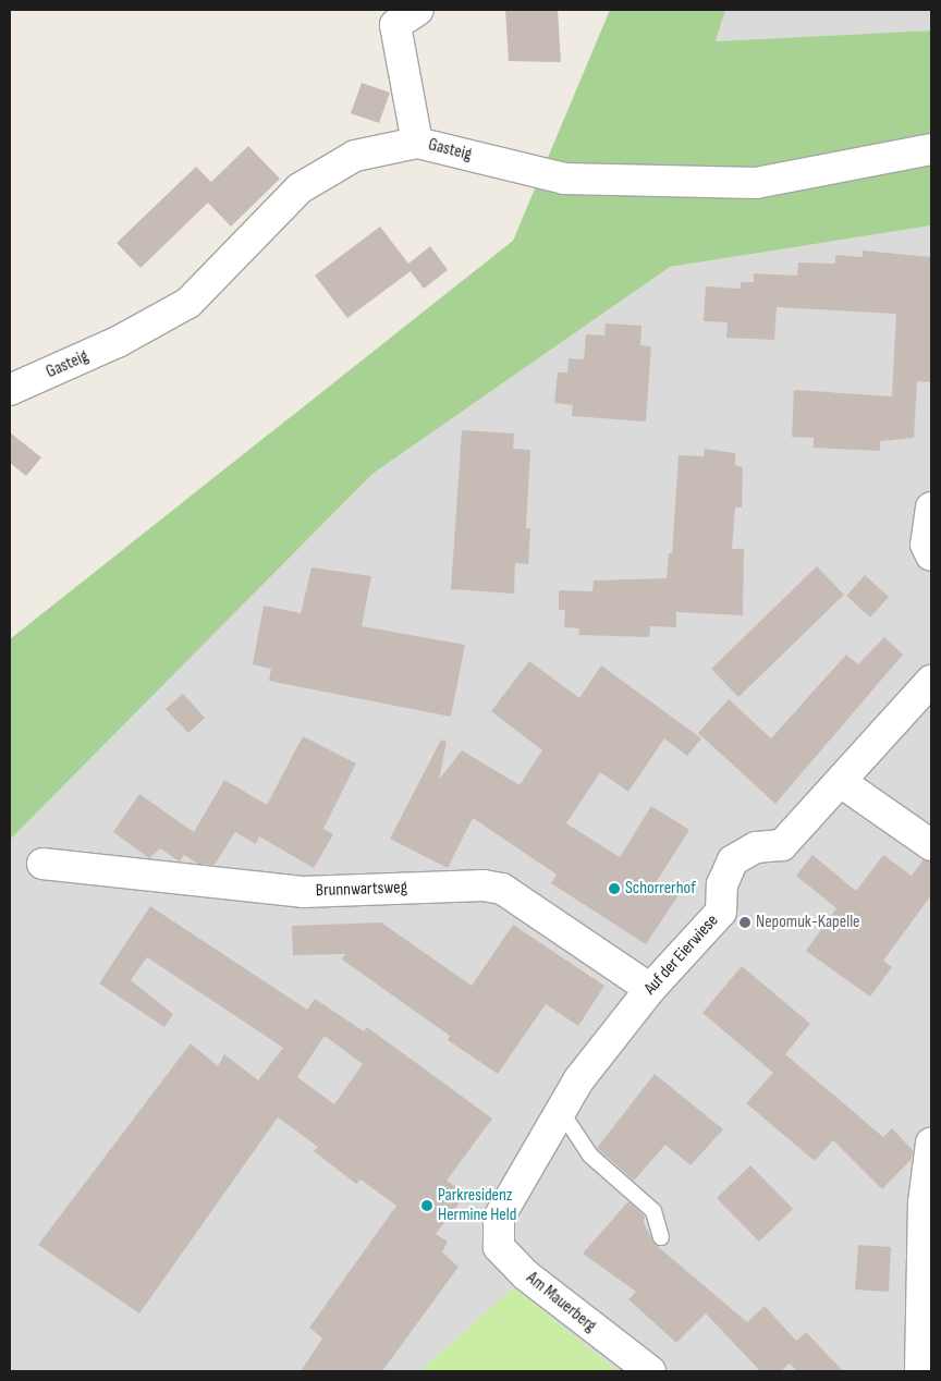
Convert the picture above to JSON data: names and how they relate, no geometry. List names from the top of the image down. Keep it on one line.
{"streets":{"street":["Gasteig","Brunnwartsweg","Auf der Eierwiese","Am Mauerberg"]},"crossings":[["Brunnwartsweg","Auf der Eierwiese"],["Auf der Eierwiese","Am Mauerberg"]],"places":["Schorrerhof","Nepomuk-Kapelle","Parkresidenz Hermine Held"]}
